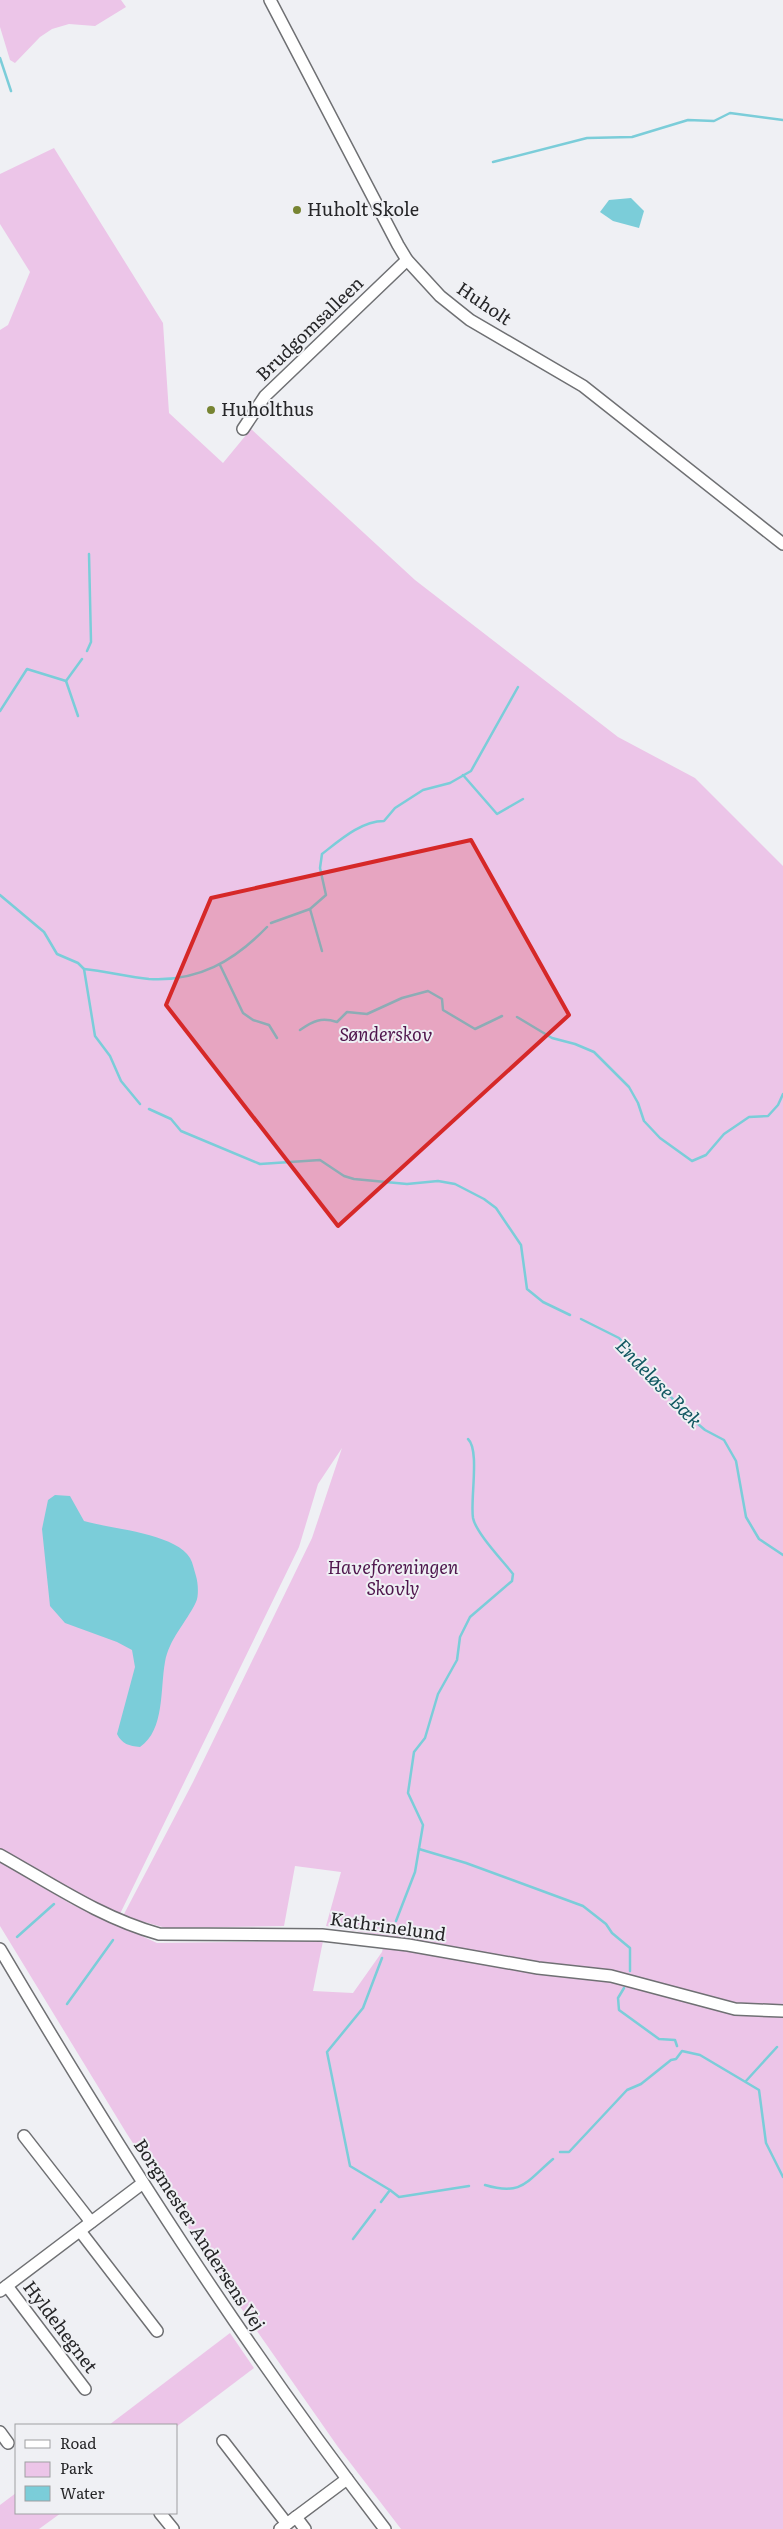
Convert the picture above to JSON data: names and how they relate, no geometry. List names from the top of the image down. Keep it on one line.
{"streets":{"street":["Huholt","Brudgomsalleen","Kathrinelund","Borgmester Andersens Vej","Hyldehegnet"]},"crossings":[["Huholt","Brudgomsalleen"],["Borgmester Andersens Vej","Hyldehegnet"]],"water":["Endeløse Bæk"],"parks":["Sønderskov","Haveforeningen Skovly"],"places":["Huholt Skole","Huholthus"],"legend":["Road","Park","Water"]}
